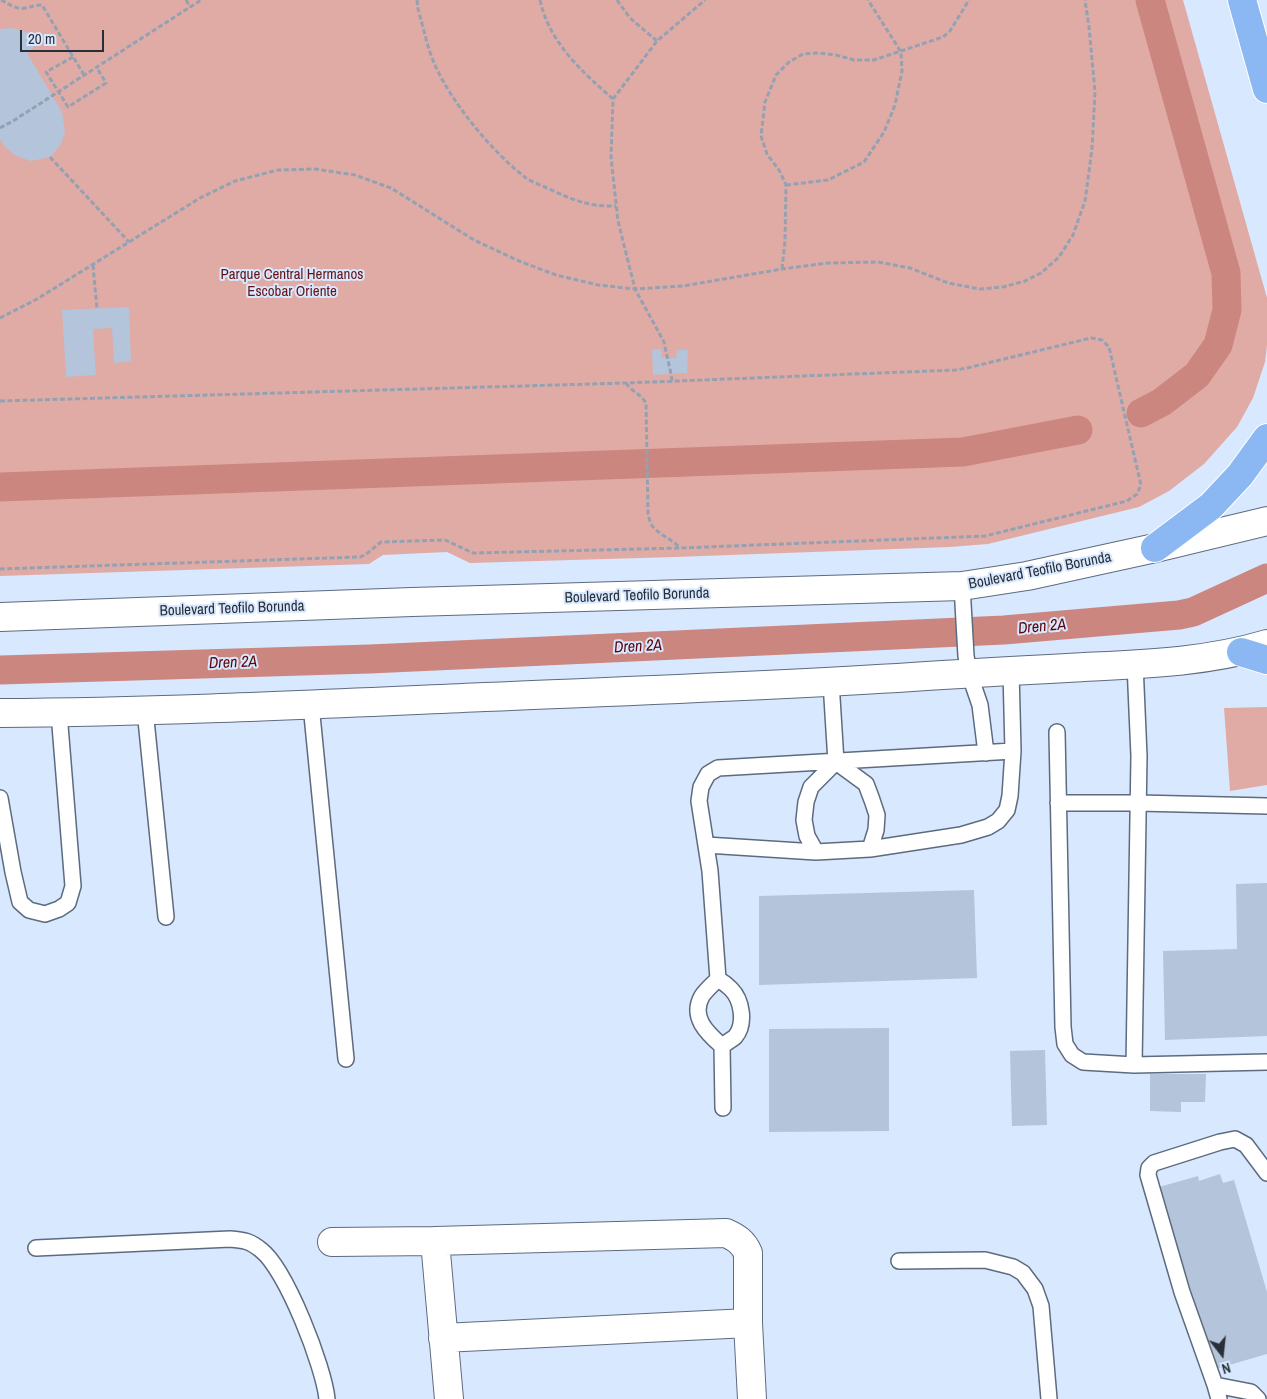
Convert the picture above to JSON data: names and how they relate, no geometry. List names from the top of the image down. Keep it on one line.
{"streets":{"main road":["Boulevard Teofilo Borunda"]},"water":["Dren 2A"],"parks":["Parque Central Hermanos Escobar Oriente"],"scale_bar":"20 m","north":"bottom"}
